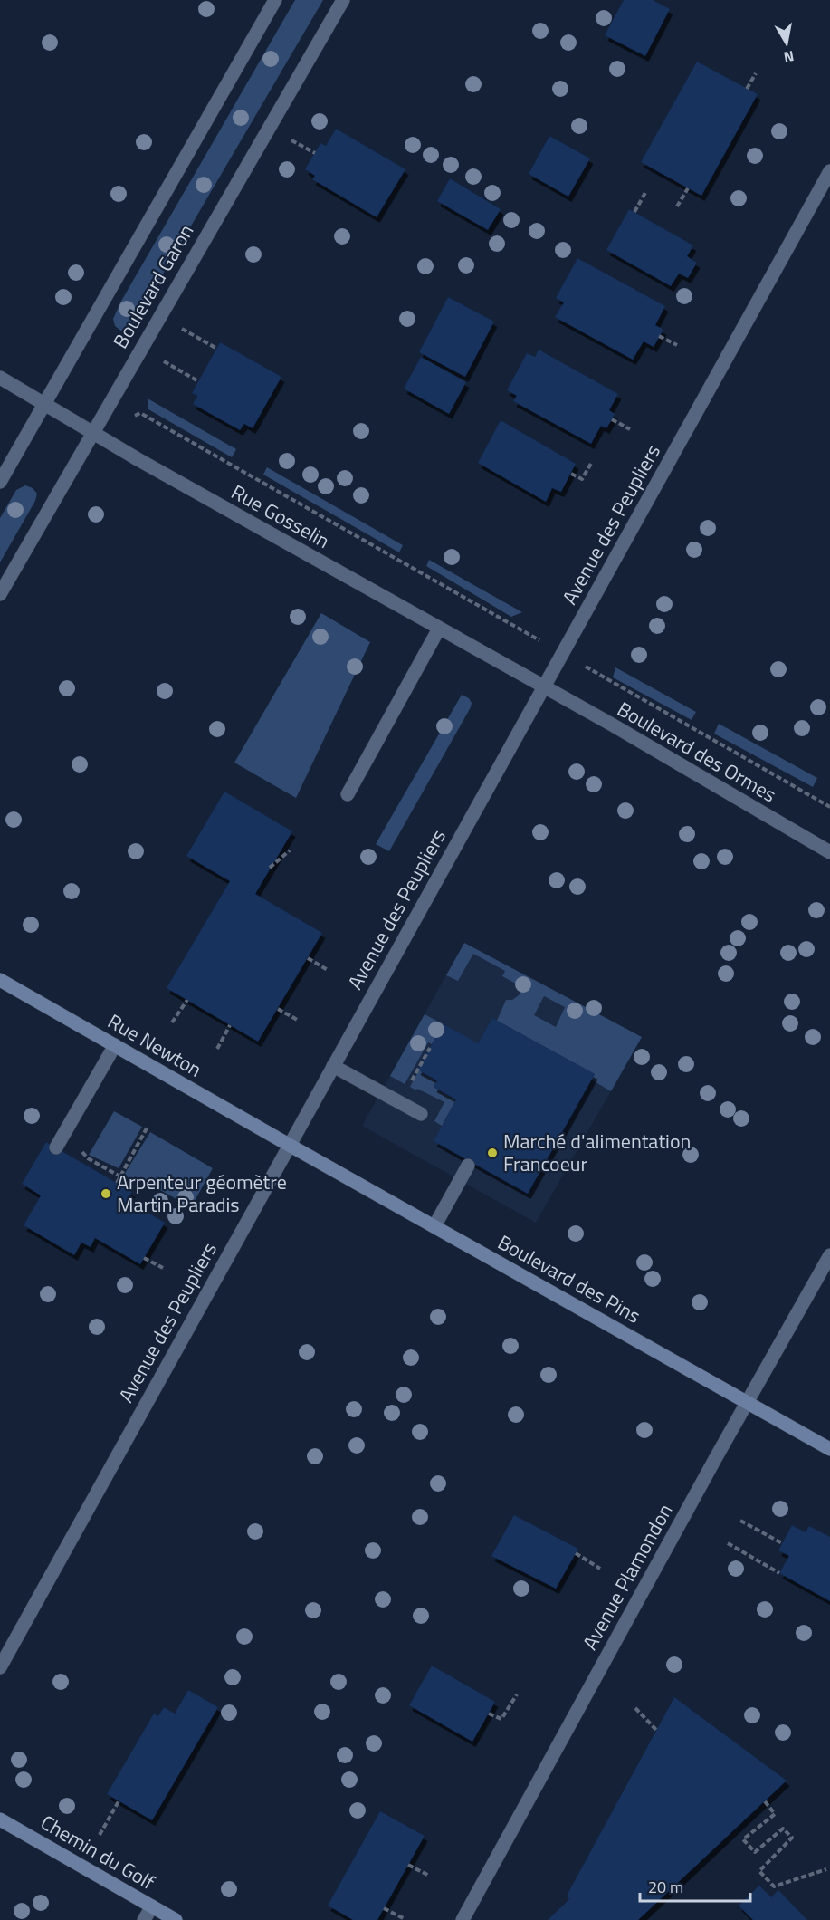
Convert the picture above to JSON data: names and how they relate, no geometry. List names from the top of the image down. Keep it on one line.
{"streets":{"street":["Boulevard Garon","Rue Gosselin","Avenue des Peupliers","Boulevard des Ormes","Rue Newton","Boulevard des Pins","Avenue Plamondon","Chemin du Golf"]},"crossings":[["Boulevard Garon","Rue Gosselin"],["Rue Gosselin","Avenue des Peupliers"],["Rue Gosselin","Boulevard des Ormes"],["Avenue des Peupliers","Boulevard des Ormes"],["Avenue des Peupliers","Rue Newton"],["Avenue des Peupliers","Boulevard des Pins"],["Rue Newton","Boulevard des Pins"],["Boulevard des Pins","Avenue Plamondon"]],"places":["Marché d'alimentation Francoeur","Arpenteur géomètre Martin Paradis"],"scale_bar":"20 m","north":"bottom"}
